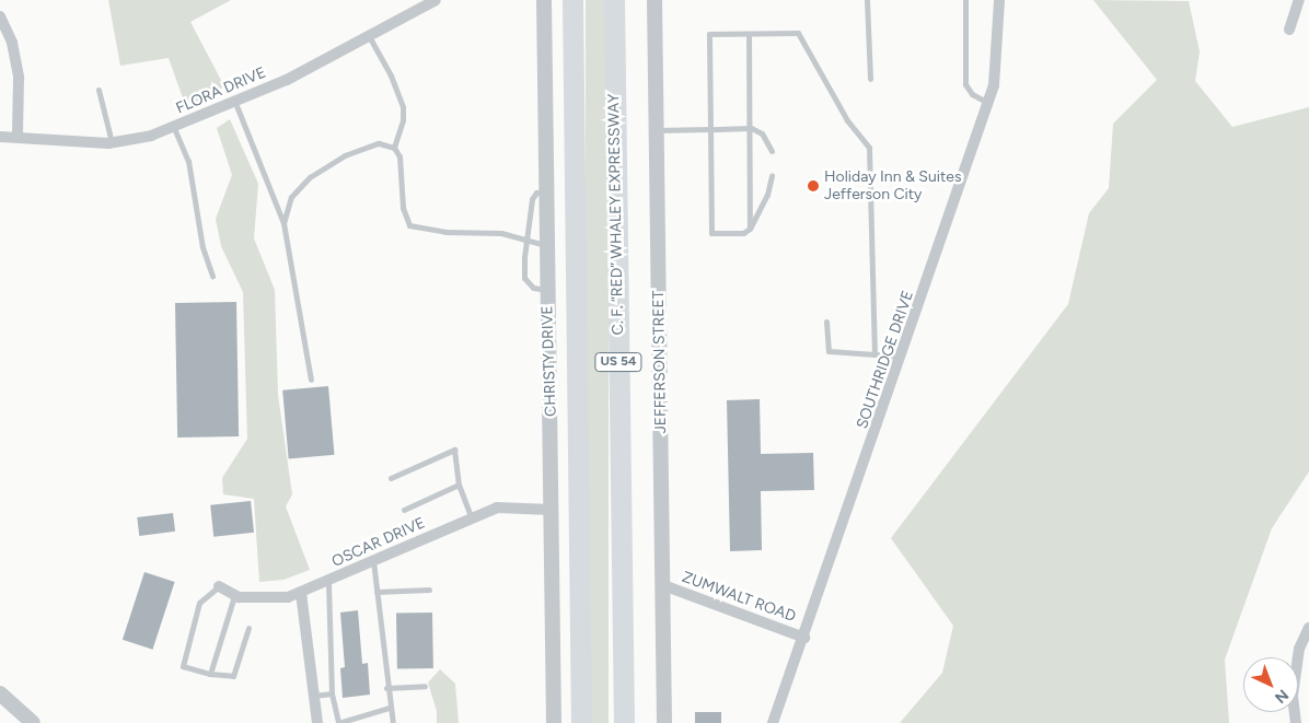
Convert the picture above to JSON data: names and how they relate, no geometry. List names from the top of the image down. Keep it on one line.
{"streets":{"highway":["C. F. “RED” WHALEY EXPRESSWAY","US 54"],"street":["FLORA DRIVE","SOUTHRIDGE DRIVE","CHRISTY DRIVE","JEFFERSON STREET","OSCAR DRIVE","ZUMWALT ROAD"]},"crossings":[["SOUTHRIDGE DRIVE","ZUMWALT ROAD"],["CHRISTY DRIVE","OSCAR DRIVE"],["JEFFERSON STREET","ZUMWALT ROAD"]],"places":["Holiday Inn & Suites Jefferson City"],"north":"bottom right"}
